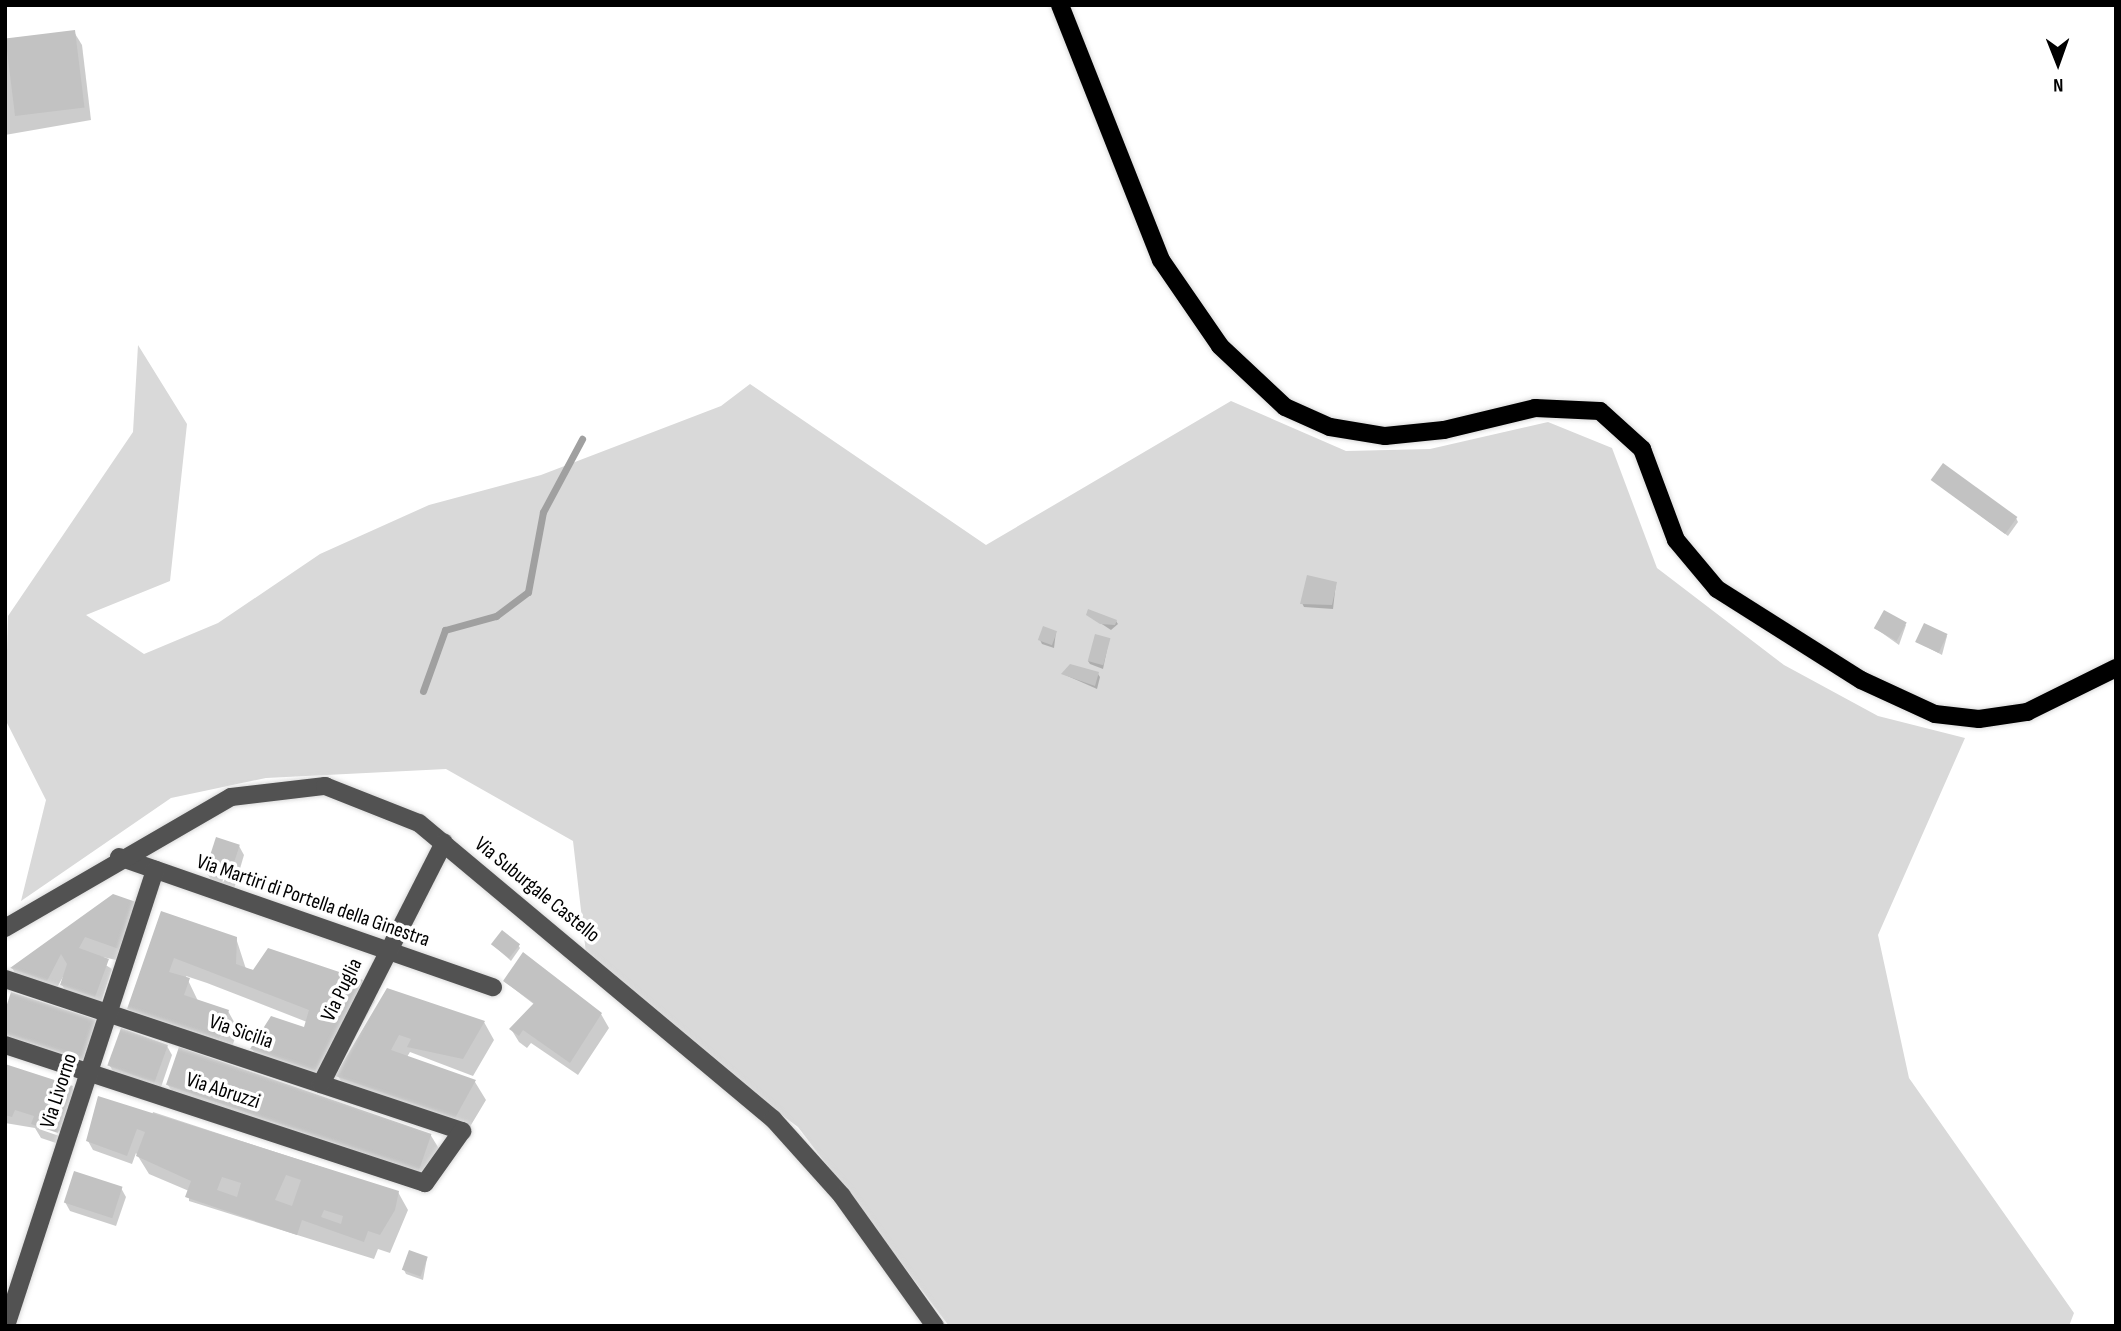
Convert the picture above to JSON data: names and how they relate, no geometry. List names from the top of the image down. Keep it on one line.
{"streets":{"street":["Via Suburgale Castello","Via Martiri di Portella della Ginestra","Via Puglia","Via Sicilia","Via Livorno","Via Abruzzi"]},"crossings":[["Via Suburgale Castello","Via Martiri di Portella della Ginestra"],["Via Suburgale Castello","Via Puglia"],["Via Martiri di Portella della Ginestra","Via Puglia"],["Via Martiri di Portella della Ginestra","Via Livorno"],["Via Puglia","Via Sicilia"],["Via Sicilia","Via Livorno"],["Via Sicilia","Via Abruzzi"],["Via Livorno","Via Abruzzi"]],"north":"bottom"}
